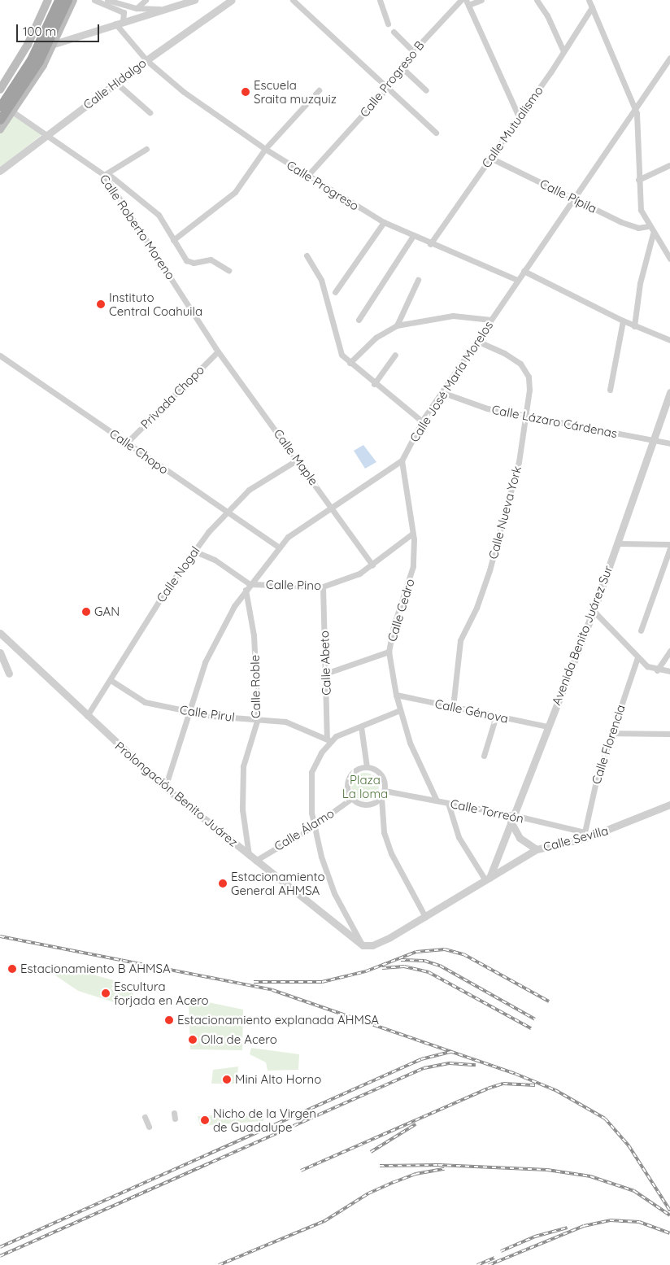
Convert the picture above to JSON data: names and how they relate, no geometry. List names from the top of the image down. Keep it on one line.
{"streets":{"street":["Calle Progreso B","Calle Hidalgo","Calle Mutualismo","Calle Progreso","Calle Pípila","Calle Roberto Moreno","Calle José María Morelos","Privada Chopo","Calle Lázaro Cárdenas","Calle Chopo","Calle Maple","Calle Nueva York","Calle Nogal","Calle Pino","Calle Cedro","Avenida Benito Juárez Sur","Calle Abeto","Calle Roble","Calle Génova","Calle Pirul","Calle Florencia","Prolongación Benito Juárez","Calle Torreón","Calle Álamo","Calle Sevilla"]},"crossings":[["Calle Progreso B","Calle Progreso"],["Calle Hidalgo","Calle Progreso"],["Calle Hidalgo","Calle Roberto Moreno"],["Calle Mutualismo","Calle Progreso"],["Calle Mutualismo","Calle Pípila"],["Calle Progreso","Calle José María Morelos"],["Calle Pípila","Calle José María Morelos"],["Calle Roberto Moreno","Privada Chopo"],["Calle Roberto Moreno","Calle Maple"],["Calle José María Morelos","Calle Lázaro Cárdenas"],["Calle José María Morelos","Calle Chopo"],["Calle José María Morelos","Calle Maple"],["Calle José María Morelos","Calle Nueva York"],["Calle José María Morelos","Calle Pino"],["Calle José María Morelos","Calle Cedro"],["Calle José María Morelos","Calle Roble"],["Calle José María Morelos","Calle Pirul"],["Calle José María Morelos","Prolongación Benito Juárez"],["Privada Chopo","Calle Chopo"],["Privada Chopo","Calle Maple"],["Calle Lázaro Cárdenas","Calle Nueva York"],["Calle Lázaro Cárdenas","Avenida Benito Juárez Sur"],["Calle Chopo","Calle Nogal"],["Calle Maple","Calle Nogal"],["Calle Maple","Calle Pino"],["Calle Nueva York","Calle Génova"],["Calle Nogal","Calle Pino"],["Calle Nogal","Calle Pirul"],["Calle Nogal","Prolongación Benito Juárez"],["Calle Pino","Calle Cedro"],["Calle Pino","Calle Abeto"],["Calle Pino","Calle Roble"],["Calle Cedro","Calle Génova"],["Calle Cedro","Calle Torreón"],["Avenida Benito Juárez Sur","Calle Génova"],["Avenida Benito Juárez Sur","Calle Torreón"],["Avenida Benito Juárez Sur","Calle Sevilla"],["Calle Abeto","Calle Pirul"],["Calle Roble","Calle Pirul"],["Calle Roble","Prolongación Benito Juárez"],["Calle Florencia","Calle Torreón"],["Calle Florencia","Calle Sevilla"],["Prolongación Benito Juárez","Calle Álamo"],["Calle Torreón","Calle Álamo"],["Calle Torreón","Calle Sevilla"]],"parks":["Plaza La loma"],"places":["Escuela Sraita muzquiz","Instituto Central Coahuila","GAN","Estacionamiento General AHMSA","Estacionamiento B AHMSA","Escultura forjada en Acero","Estacionamiento explanada AHMSA","Olla de Acero","Mini Alto Horno","Nicho de la Virgen de Guadalupe"],"scale_bar":"100 m"}
